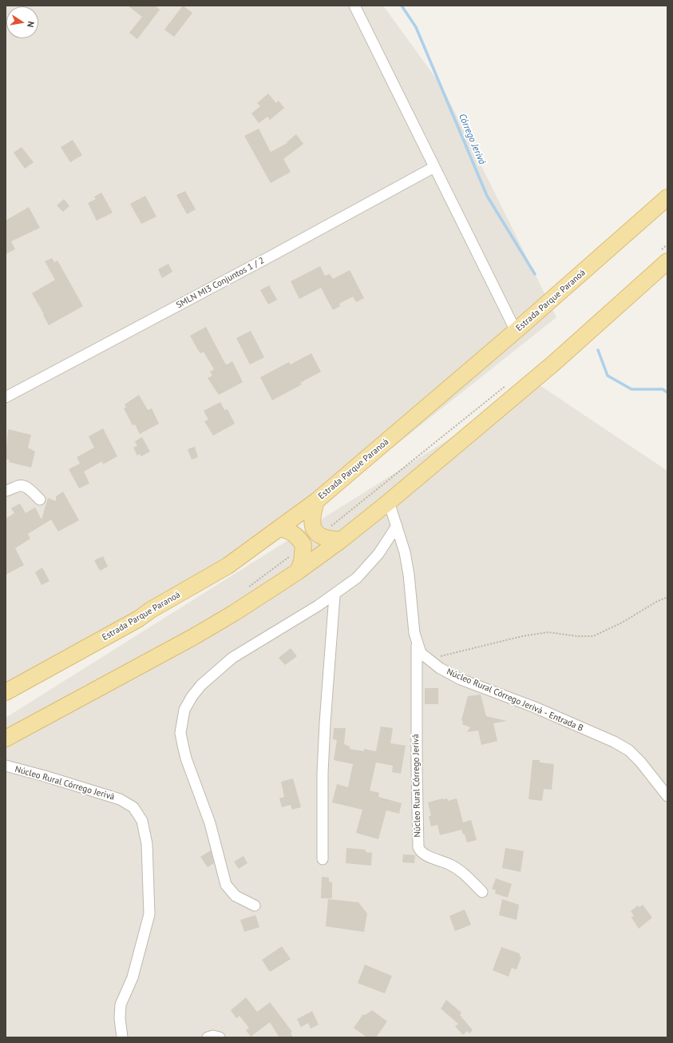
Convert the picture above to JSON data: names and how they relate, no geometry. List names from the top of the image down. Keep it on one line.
{"streets":{"main road":["Estrada Parque Paranoá"],"street":["SMLN MI3 Conjuntos 1 / 2","Núcleo Rural Córrego Jerivá - Entrada B","Núcleo Rural Córrego Jerivá"]},"crossings":[["Núcleo Rural Córrego Jerivá - Entrada B","Núcleo Rural Córrego Jerivá"]],"water":["Córrego Jerivá"],"north":"right"}
